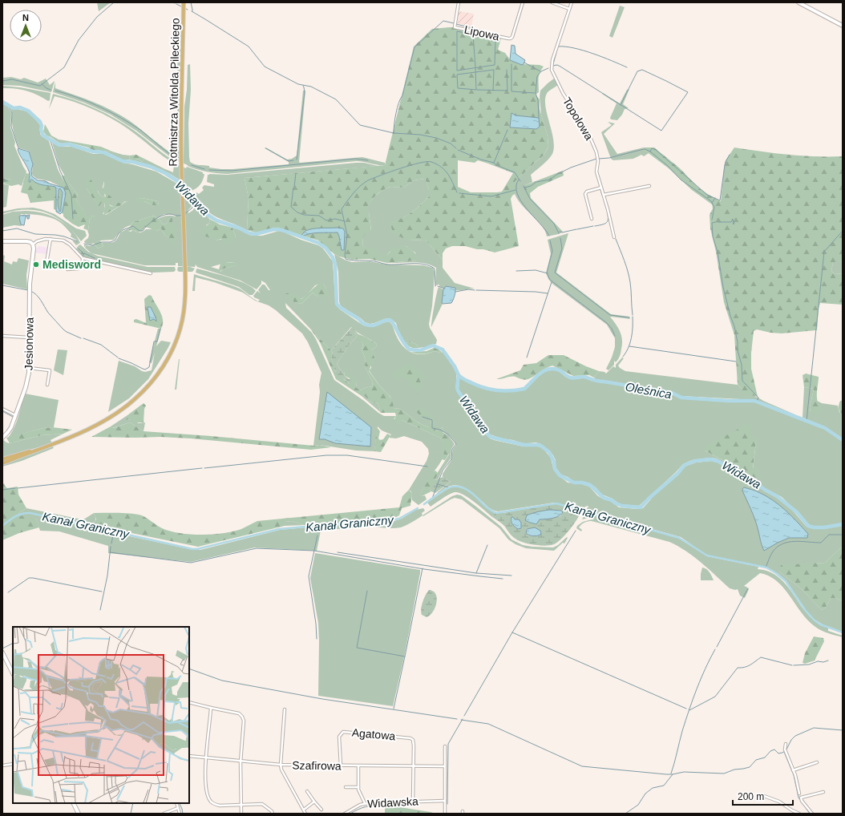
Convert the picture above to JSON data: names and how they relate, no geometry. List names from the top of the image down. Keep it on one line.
{"streets":{"main road":["Rotmistrza Witolda Pileckiego"],"street":["Lipowa","Topolowa","Jesionowa","Agatowa","Szafirowa","Widawska"]},"crossings":[["Agatowa","Szafirowa"]],"water":["Widawa","Oleśnica","Kanał Graniczny"],"places":["Medisword"],"scale_bar":"200 m","north":"top"}
